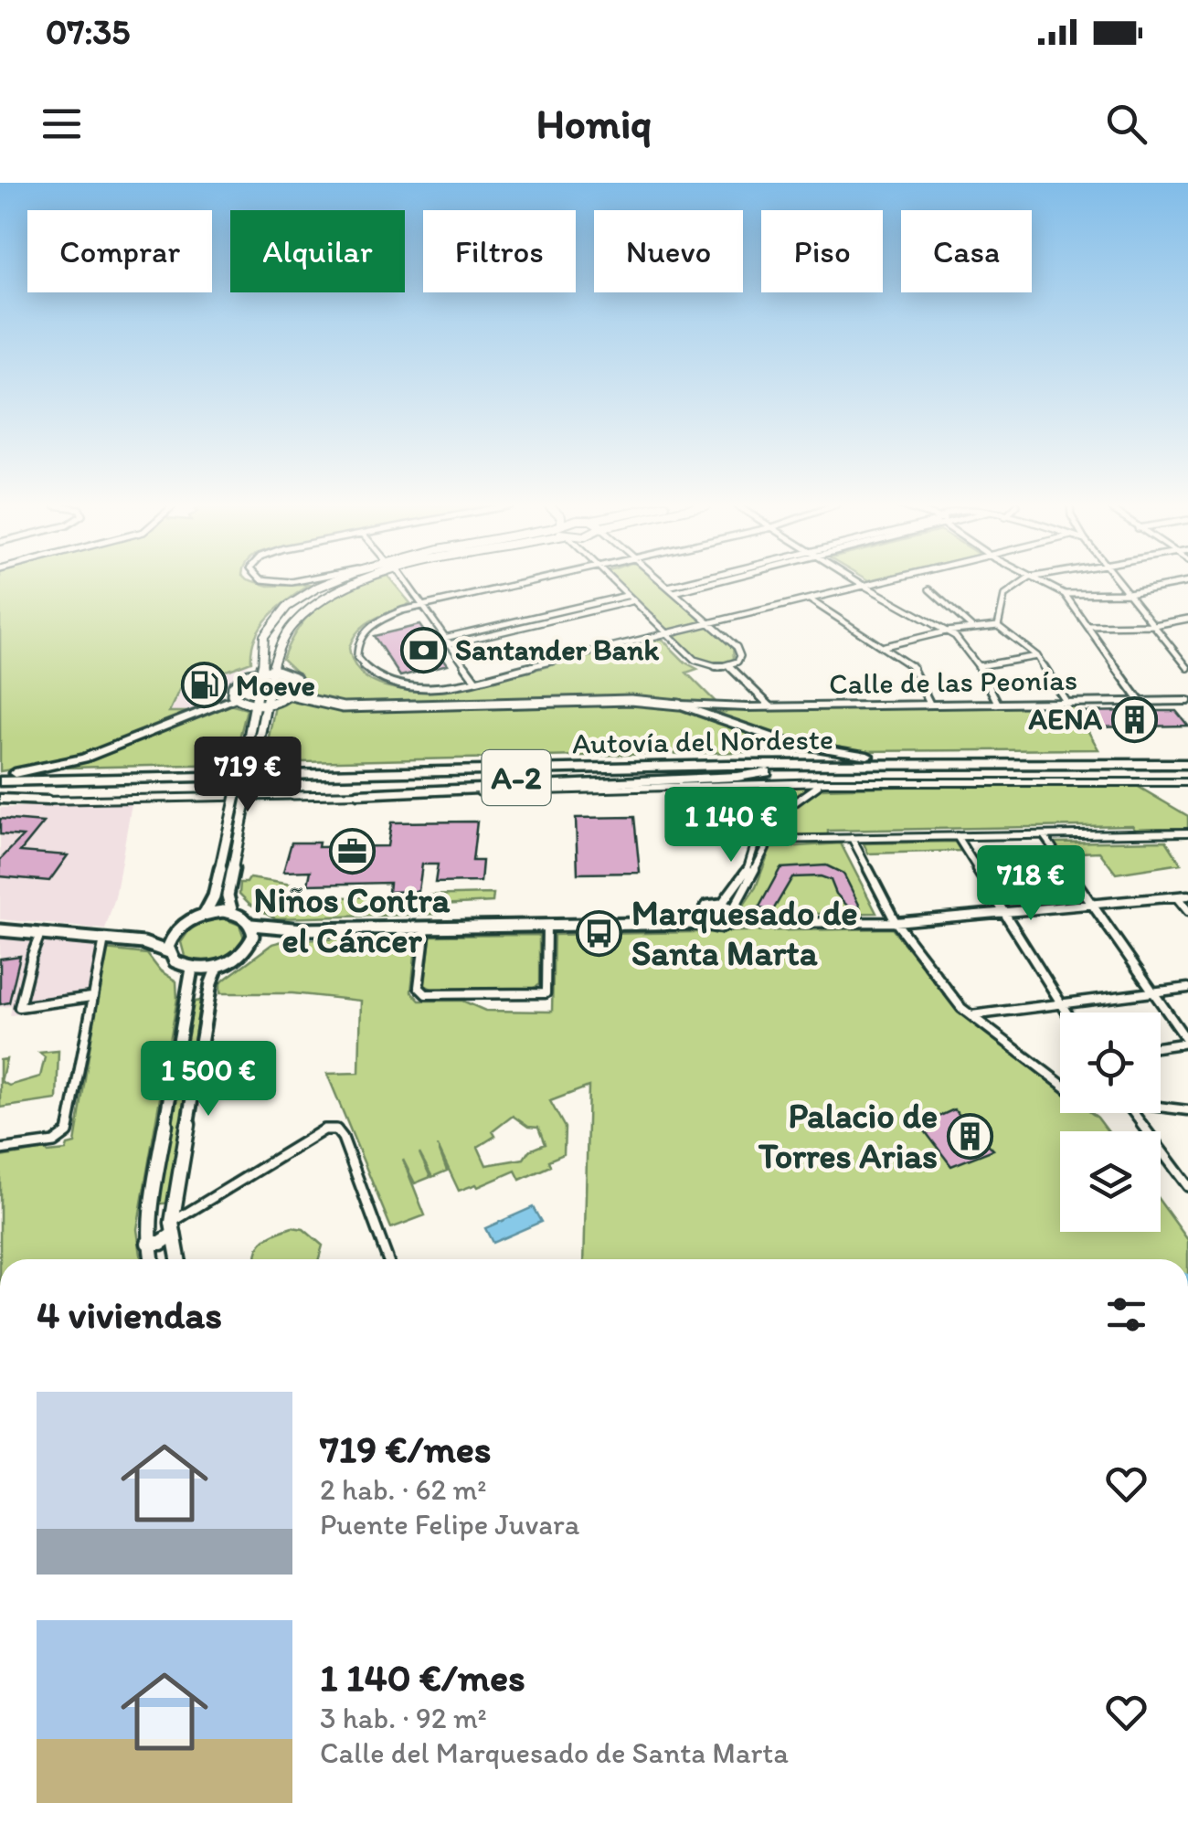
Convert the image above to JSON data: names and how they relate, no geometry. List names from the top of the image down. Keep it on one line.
{"streets":{"highway":["Autovía del Nordeste","A-2"],"street":["Calle de las Peonías"]},"places":{"bank":["Santander Bank"],"fuel station":["Moeve"],"building":["AENA","Palacio de Torres Arias"],"office":["Niños Contra el Cáncer"],"bus stop":["Marquesado de Santa Marta"]},"page":{"status":"07:35","header":"Homiq","chip":["Comprar","Alquilar","Filtros","Nuevo","Piso","Casa"],"price":["719 €","1 140 €","718 €","1 500 €"],"heading":"4 viviendas","list":[{"name":"719 €/mes","note":"2 hab. · 62 m² · Puente Felipe Juvara"},{"name":"1 140 €/mes","note":"3 hab. · 92 m² · Calle del Marquesado de Santa Marta"}]}}
